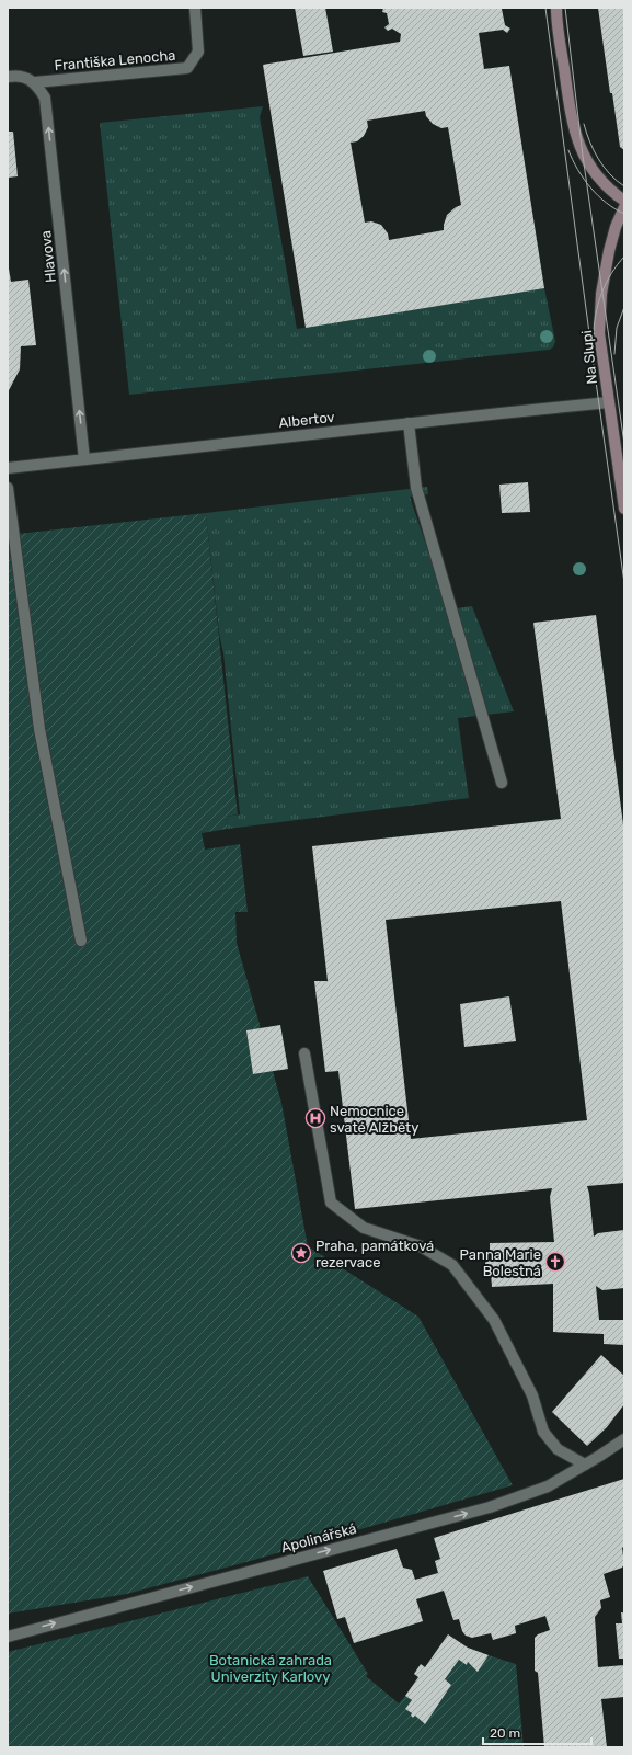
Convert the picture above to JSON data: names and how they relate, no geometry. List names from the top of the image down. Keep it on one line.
{"streets":{"street":["Františka Lenocha","Hlavova","Na Slupi","Albertov","Apolinářská"]},"crossings":[["Františka Lenocha","Hlavova"],["Hlavova","Albertov"],["Na Slupi","Albertov"]],"one_way":["Hlavova","Apolinářská"],"parks":["Botanická zahrada Univerzity Karlovy"],"places":{"hospital":["Nemocnice svaté Alžběty"],"place":["Praha, památková rezervace"],"church":["Panna Marie Bolestná"]},"scale_bar":"20 m"}
